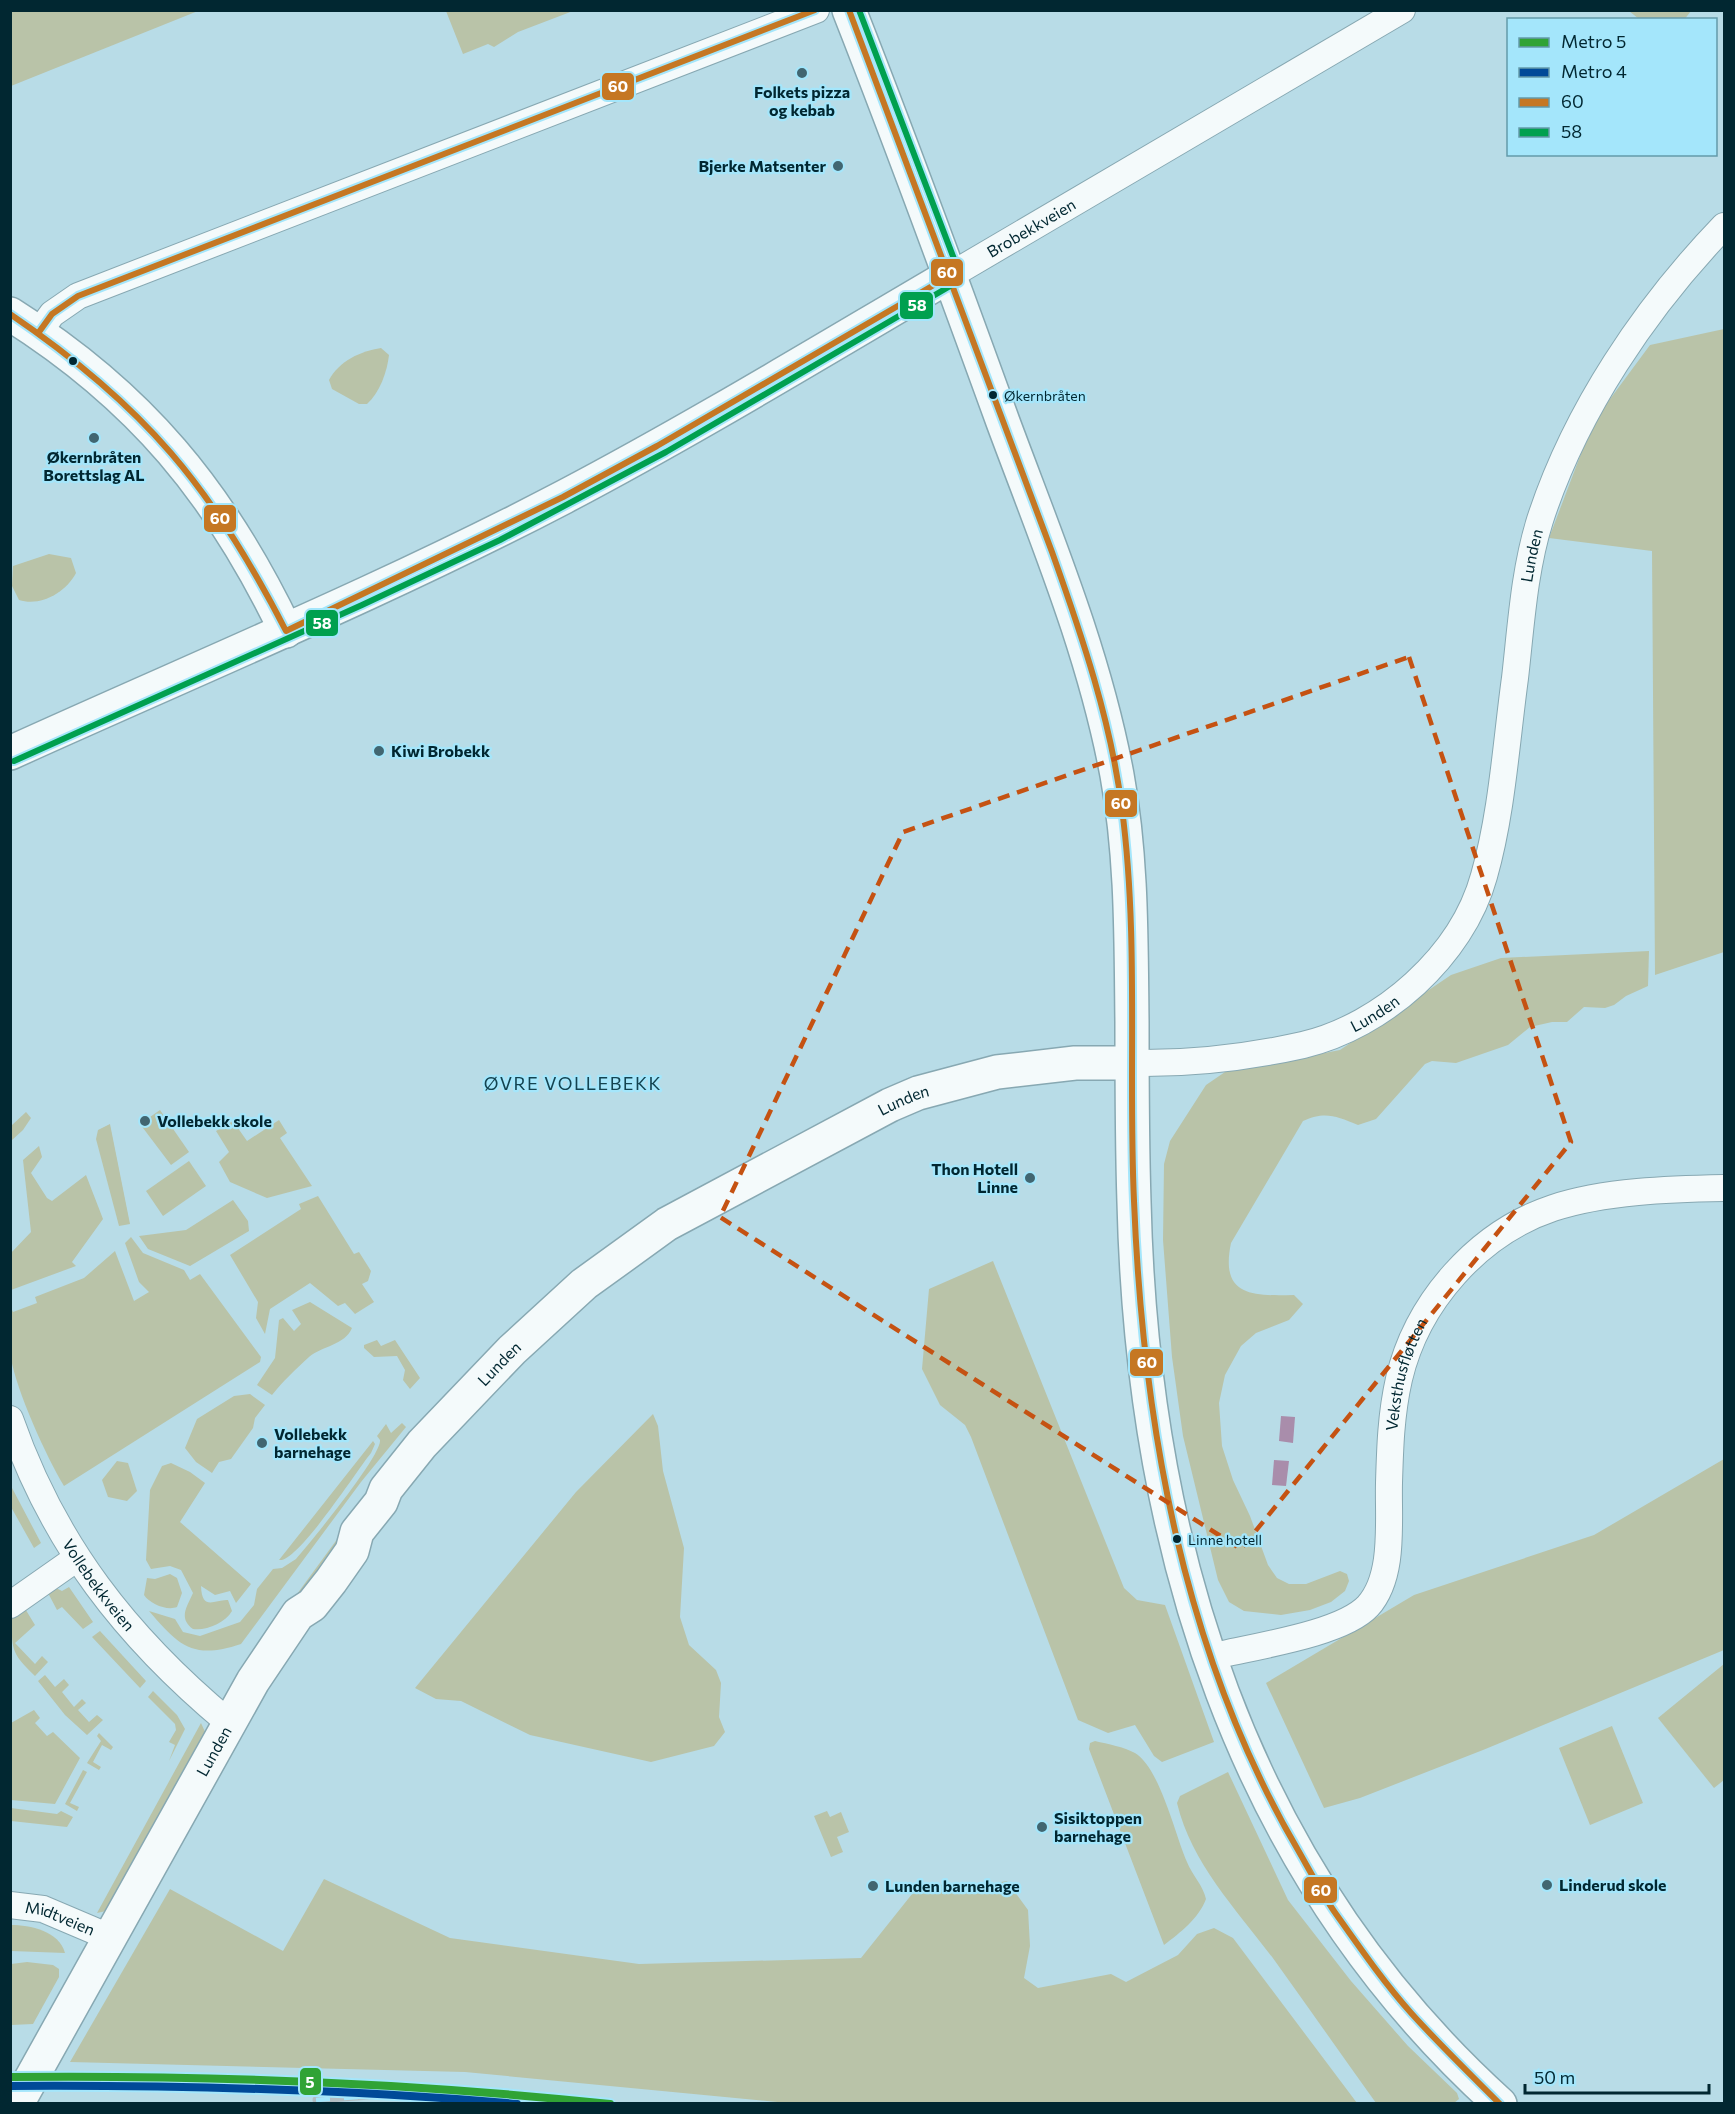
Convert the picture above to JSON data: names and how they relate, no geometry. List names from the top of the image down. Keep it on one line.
{"streets":{"street":["Brobekkveien","Lunden","Veksthusfløtten","Vollebekkveien","Midtveien"]},"crossings":[["Lunden","Vollebekkveien"],["Lunden","Midtveien"]],"districts":["ØVRE VOLLEBEKK"],"places":["Folkets pizza og kebab","Bjerke Matsenter","Økernbråten","Økernbråten Borettslag AL","Kiwi Brobekk","Vollebekk skole","Thon Hotell Linne","Vollebekk barnehage","Linne hotell","Sisiktoppen barnehage","Linderud skole","Lunden barnehage"],"lines":["transit line 60","transit line 58","metro line 5","metro line 4"],"legend":["Metro 5","Metro 4","60","58"],"scale_bar":"50 m"}
